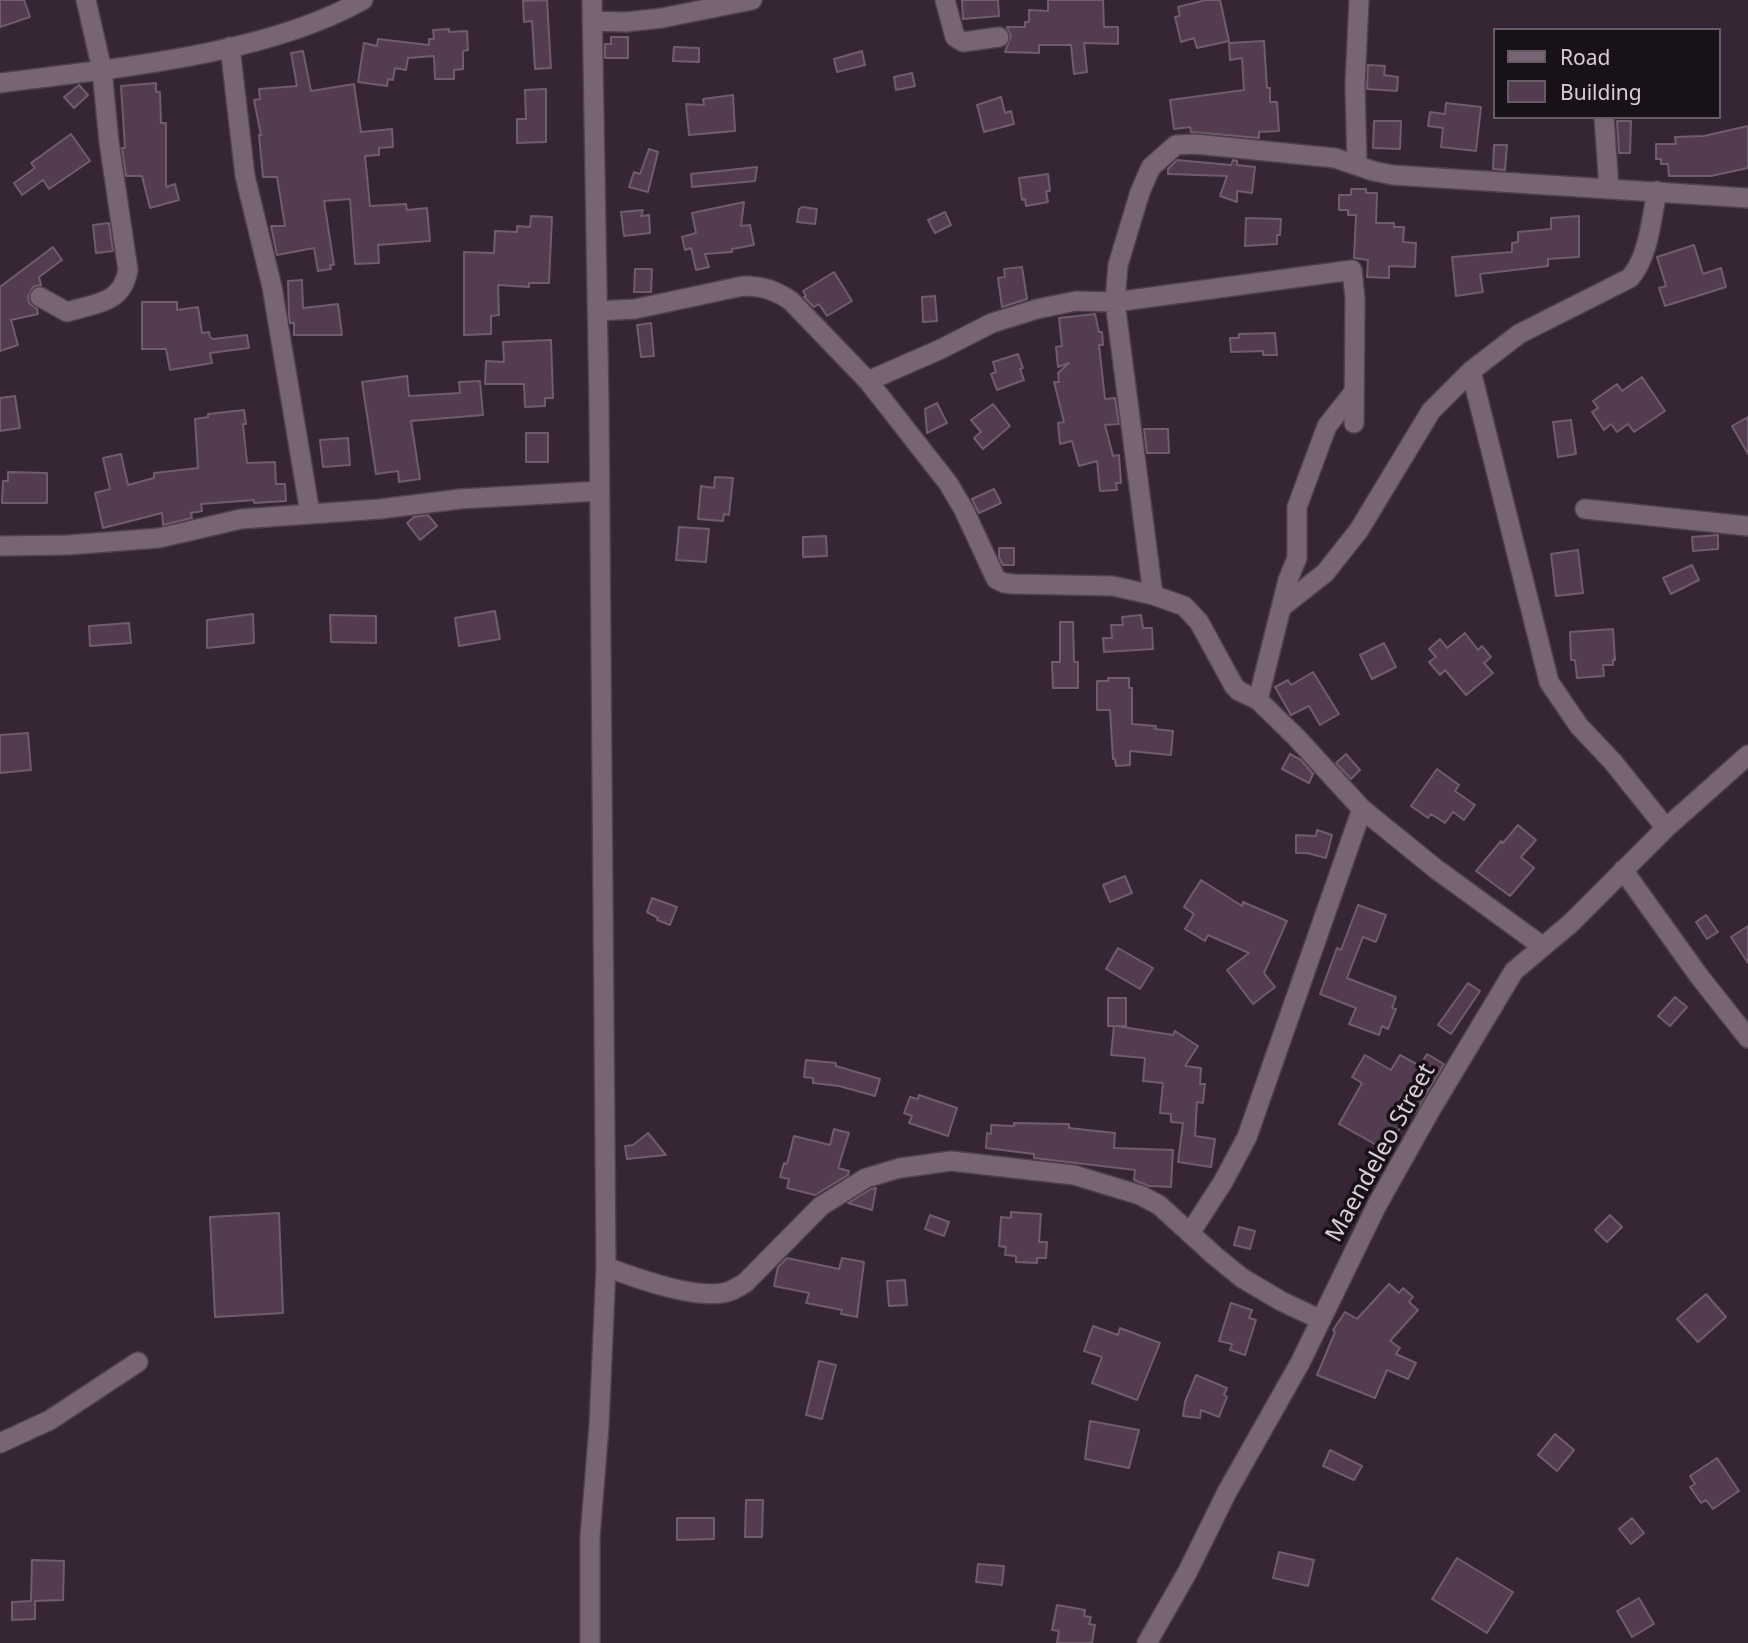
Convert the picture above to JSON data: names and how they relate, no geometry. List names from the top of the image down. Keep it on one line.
{"streets":{"street":["Maendeleo Street"]},"legend":["Road","Building"]}
